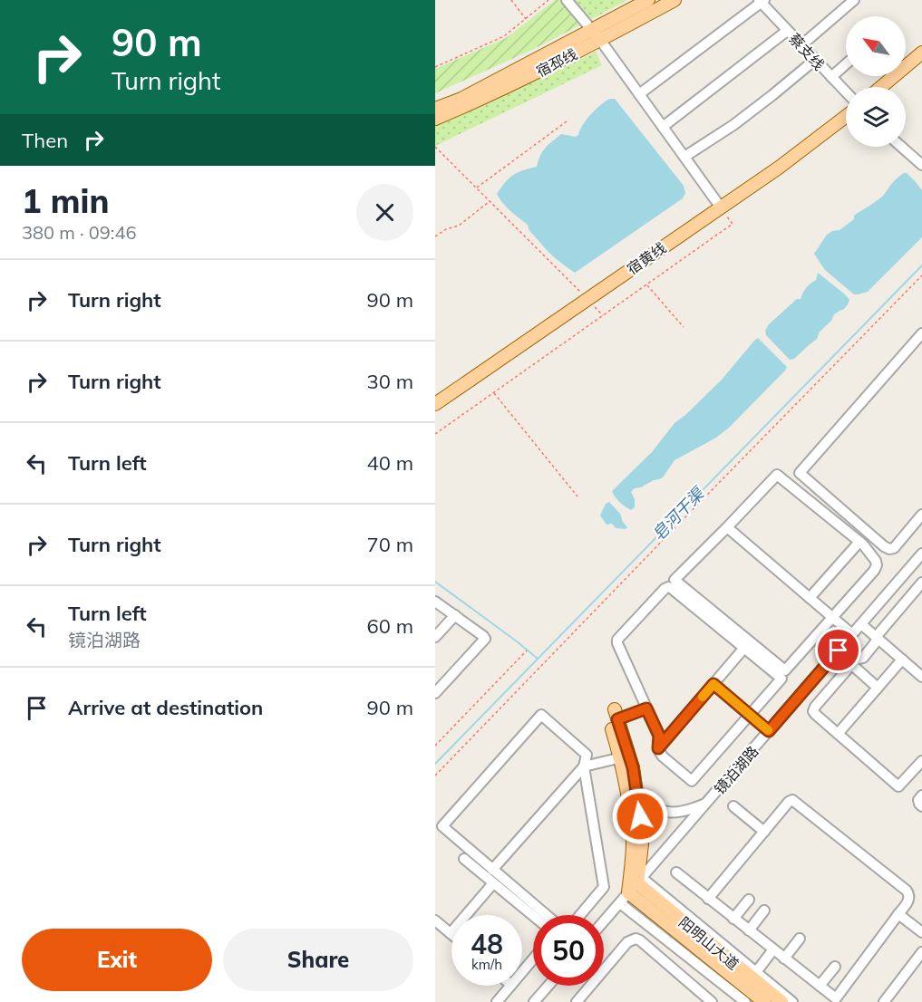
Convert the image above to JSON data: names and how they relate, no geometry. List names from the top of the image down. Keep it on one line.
{"streets":{"main road":["宿邳线","宿黄线","阳明山大道"],"street":["蔡支线","镜泊湖路"]},"crossings":[["镜泊湖路","阳明山大道"]],"water":["皂河干渠"],"north":"top left","page":{"turn":["90 m","Turn right"],"then":"Then","heading":["1 min","380 m · 09:46"],"list":[{"name":"Turn right","value":"90 m"},{"name":"Turn right","value":"30 m"},{"name":"Turn left","value":"40 m"},{"name":"Turn right","value":"70 m"},{"name":"Turn left","note":"镜泊湖路","value":"60 m"},{"name":"Arrive at destination","value":"90 m"}],"speed":"48 km/h","limit":"50","buttons":["Exit","Share"]}}
